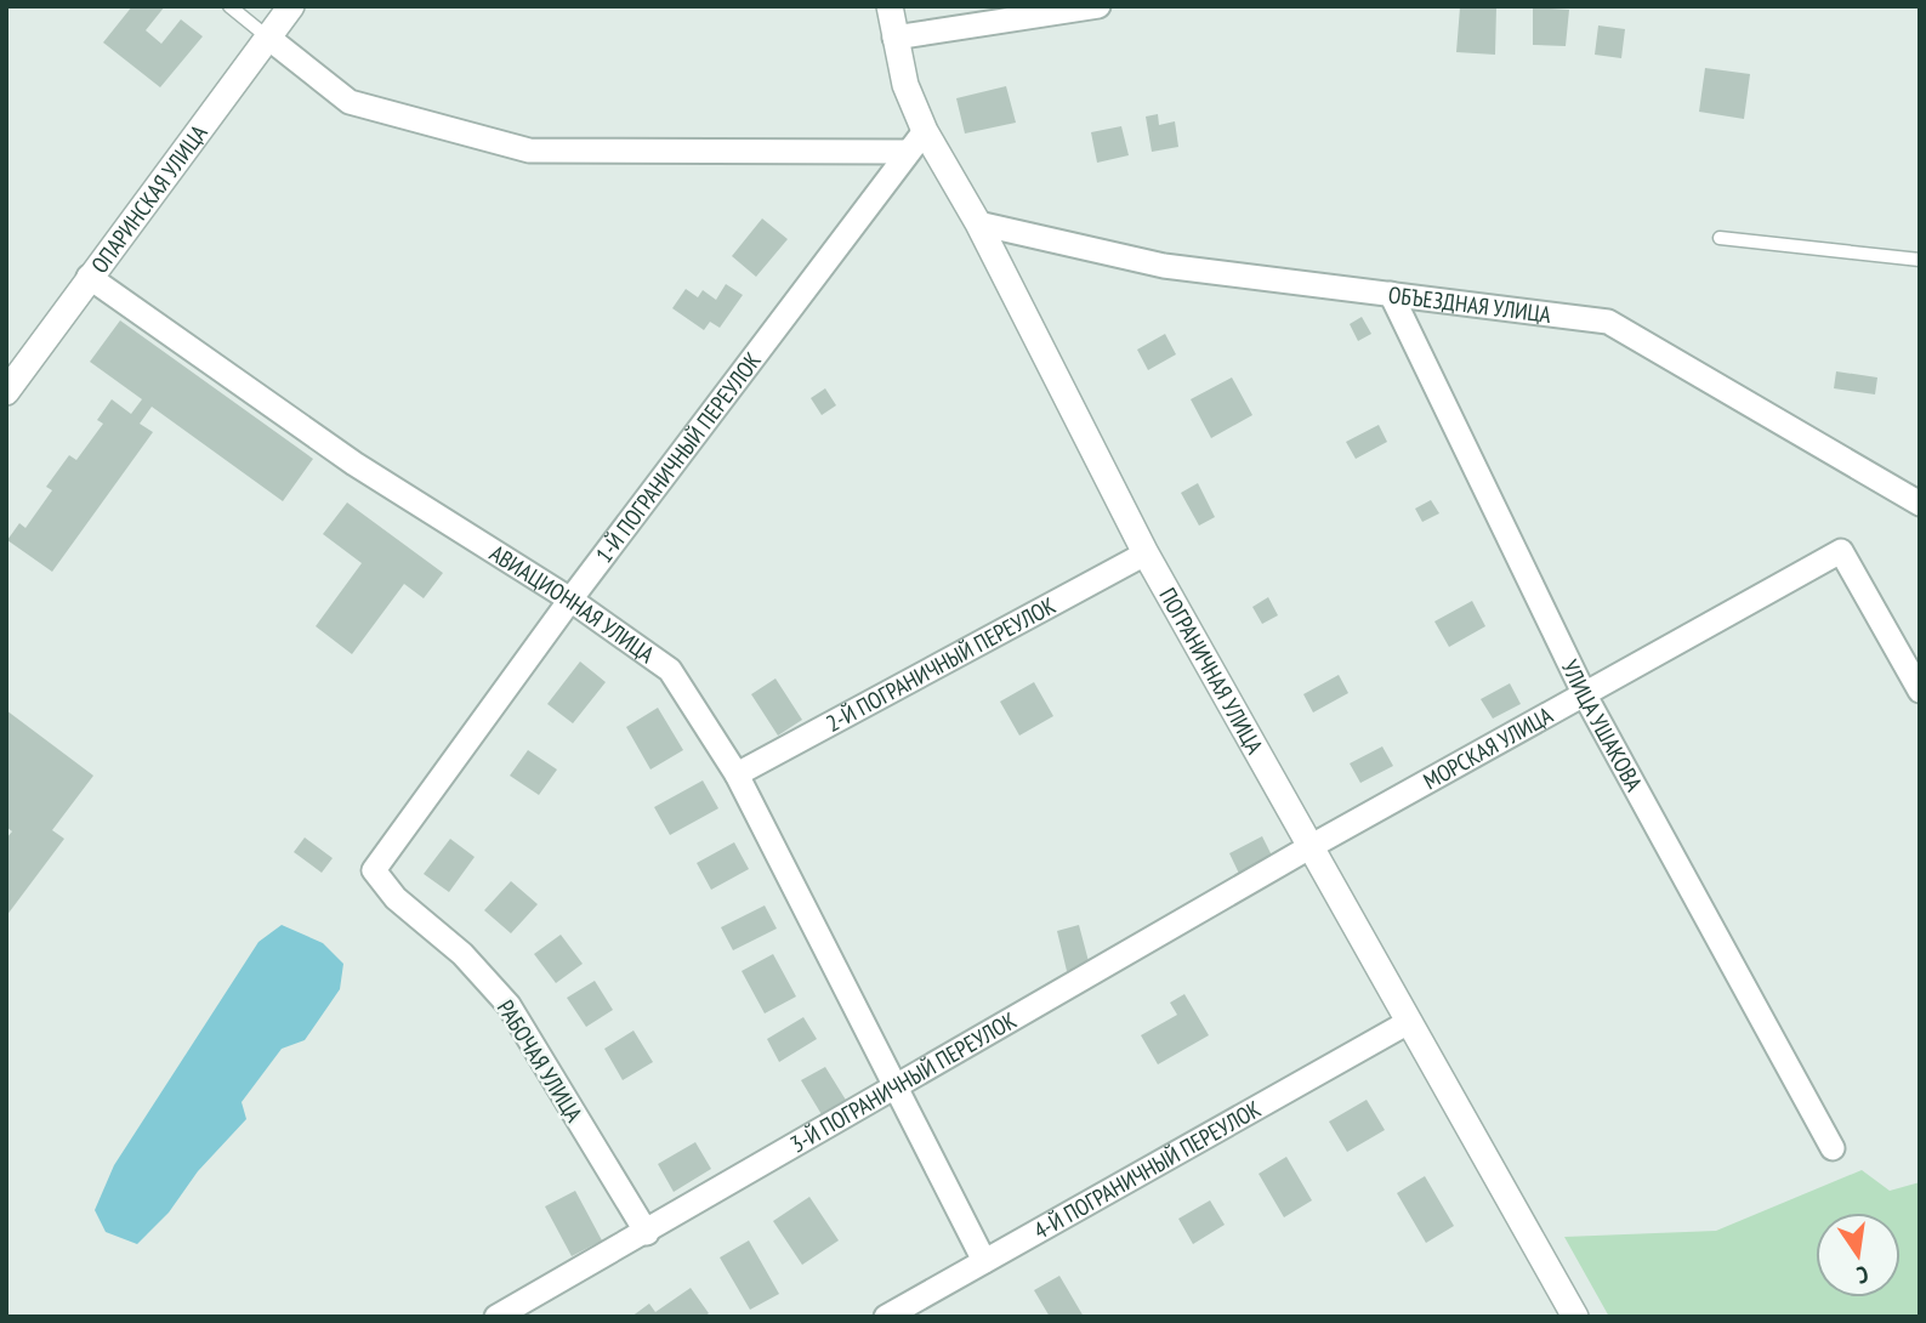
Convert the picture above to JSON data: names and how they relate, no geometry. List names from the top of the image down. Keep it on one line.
{"streets":{"street":["ОПАРИНСКАЯ УЛИЦА","ОБЪЕЗДНАЯ УЛИЦА","1-Й ПОГРАНИЧНЫЙ ПЕРЕУЛОК","АВИАЦИОННАЯ УЛИЦА","2-Й ПОГРАНИЧНЫЙ ПЕРЕУЛОК","ПОГРАНИЧНАЯ УЛИЦА","УЛИЦА УШАКОВА","МОРСКАЯ УЛИЦА","РАБОЧАЯ УЛИЦА","3-Й ПОГРАНИЧНЫЙ ПЕРЕУЛОК","4-Й ПОГРАНИЧНЫЙ ПЕРЕУЛОК"]},"crossings":[["ОПАРИНСКАЯ УЛИЦА","АВИАЦИОННАЯ УЛИЦА"],["ОБЪЕЗДНАЯ УЛИЦА","ПОГРАНИЧНАЯ УЛИЦА"],["ОБЪЕЗДНАЯ УЛИЦА","УЛИЦА УШАКОВА"],["1-Й ПОГРАНИЧНЫЙ ПЕРЕУЛОК","АВИАЦИОННАЯ УЛИЦА"],["1-Й ПОГРАНИЧНЫЙ ПЕРЕУЛОК","ПОГРАНИЧНАЯ УЛИЦА"],["1-Й ПОГРАНИЧНЫЙ ПЕРЕУЛОК","РАБОЧАЯ УЛИЦА"],["АВИАЦИОННАЯ УЛИЦА","2-Й ПОГРАНИЧНЫЙ ПЕРЕУЛОК"],["АВИАЦИОННАЯ УЛИЦА","3-Й ПОГРАНИЧНЫЙ ПЕРЕУЛОК"],["АВИАЦИОННАЯ УЛИЦА","4-Й ПОГРАНИЧНЫЙ ПЕРЕУЛОК"],["2-Й ПОГРАНИЧНЫЙ ПЕРЕУЛОК","ПОГРАНИЧНАЯ УЛИЦА"],["ПОГРАНИЧНАЯ УЛИЦА","МОРСКАЯ УЛИЦА"],["ПОГРАНИЧНАЯ УЛИЦА","3-Й ПОГРАНИЧНЫЙ ПЕРЕУЛОК"],["ПОГРАНИЧНАЯ УЛИЦА","4-Й ПОГРАНИЧНЫЙ ПЕРЕУЛОК"],["УЛИЦА УШАКОВА","МОРСКАЯ УЛИЦА"],["МОРСКАЯ УЛИЦА","3-Й ПОГРАНИЧНЫЙ ПЕРЕУЛОК"],["РАБОЧАЯ УЛИЦА","3-Й ПОГРАНИЧНЫЙ ПЕРЕУЛОК"]],"north":"bottom"}
